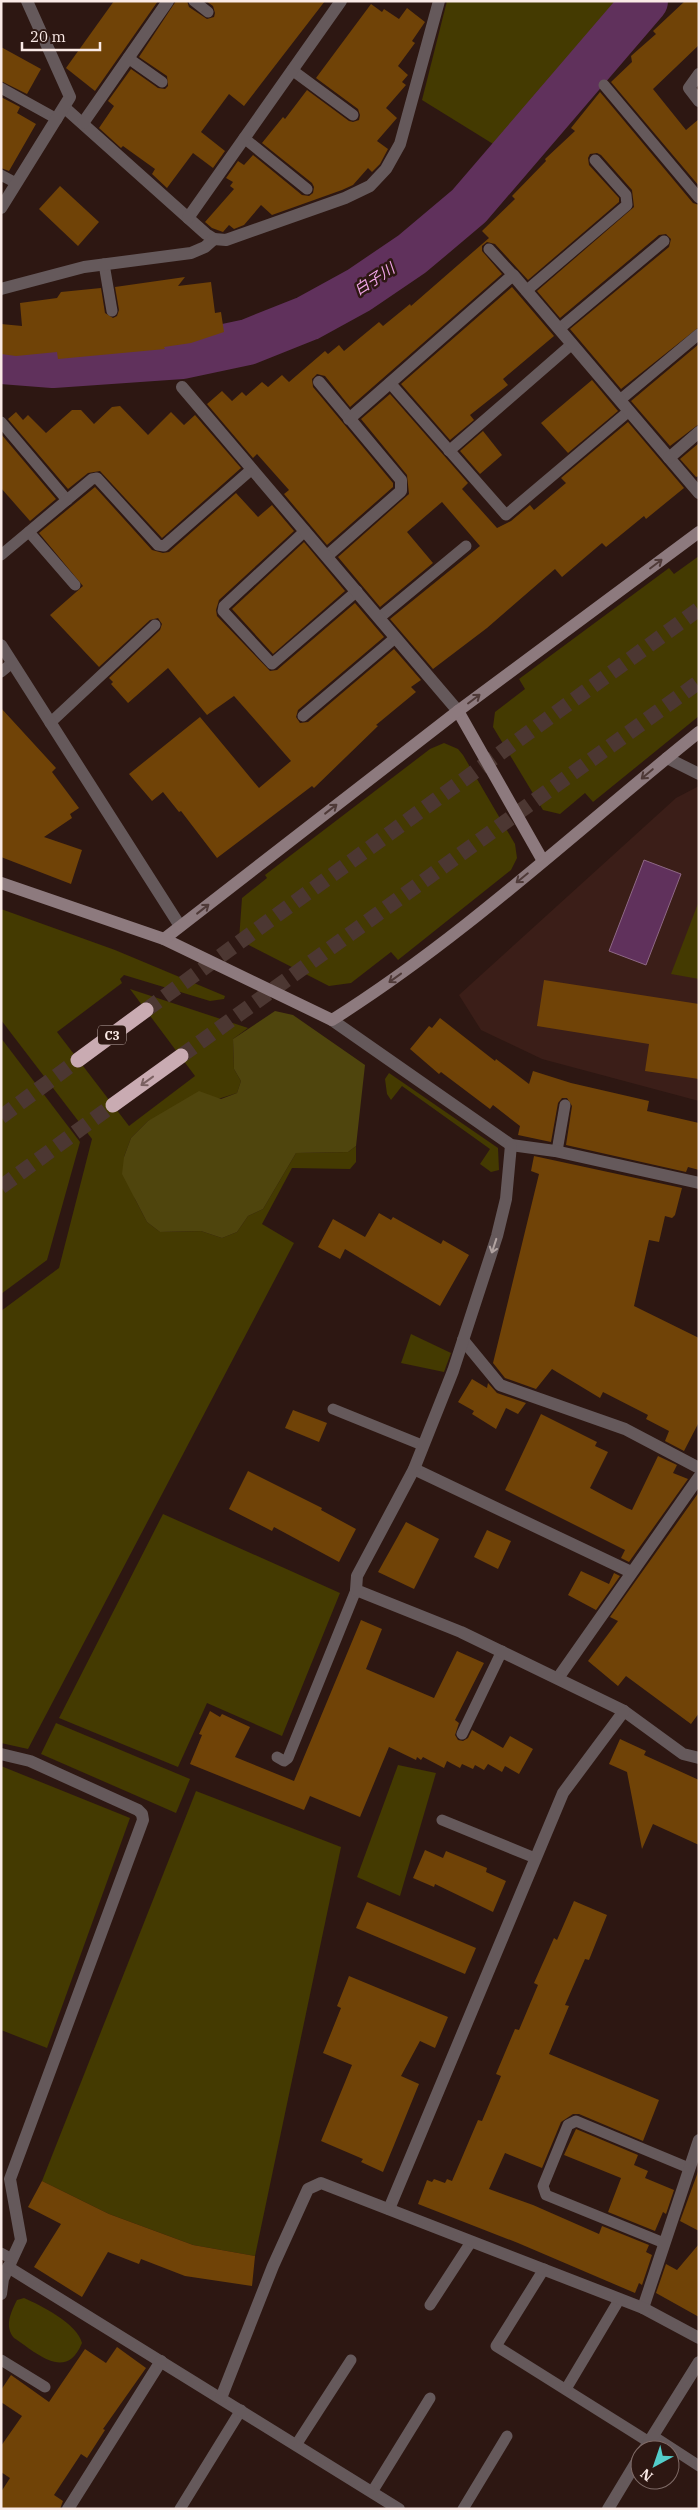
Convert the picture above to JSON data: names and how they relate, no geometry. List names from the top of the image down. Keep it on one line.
{"streets":{"highway":["C3"]},"water":["白子川"],"scale_bar":"20 m","north":"bottom left"}
